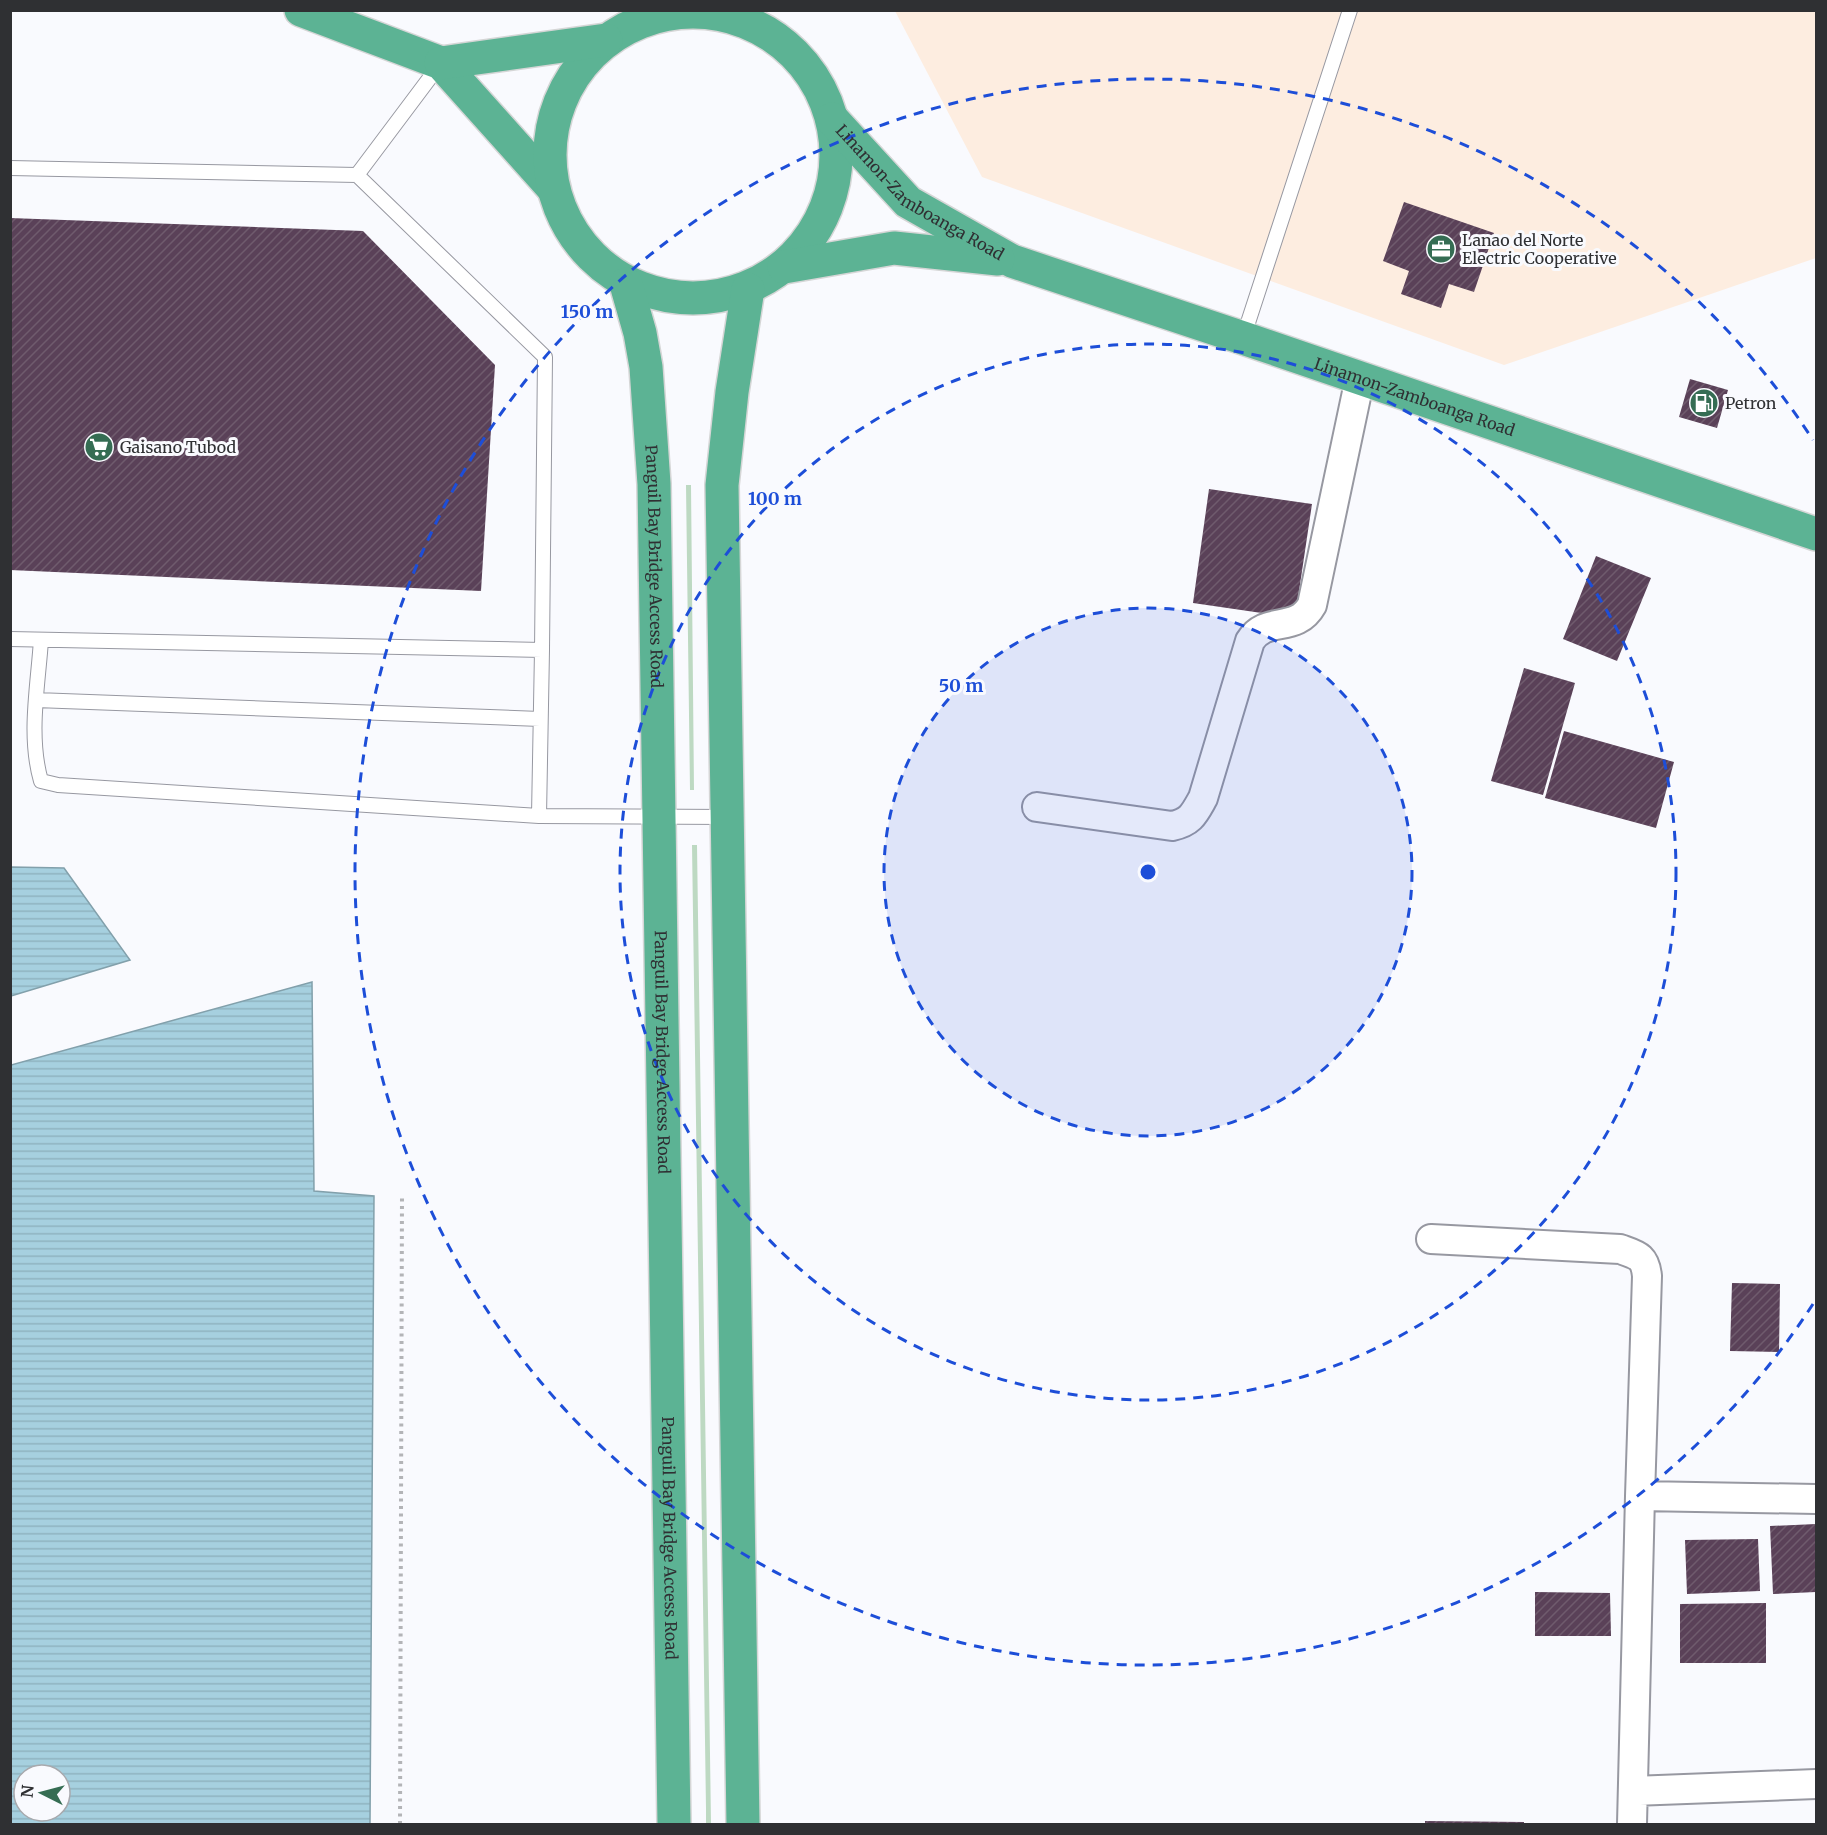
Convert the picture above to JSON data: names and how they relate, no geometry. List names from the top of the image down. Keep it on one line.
{"streets":{"highway":["Linamon-Zamboanga Road","Panguil Bay Bridge Access Road"]},"places":{"office":["Lanao del Norte Electric Cooperative"],"fuel station":["Petron"],"supermarket":["Gaisano Tubod"]},"north":"left","rings":["150 m","100 m","50 m"]}
